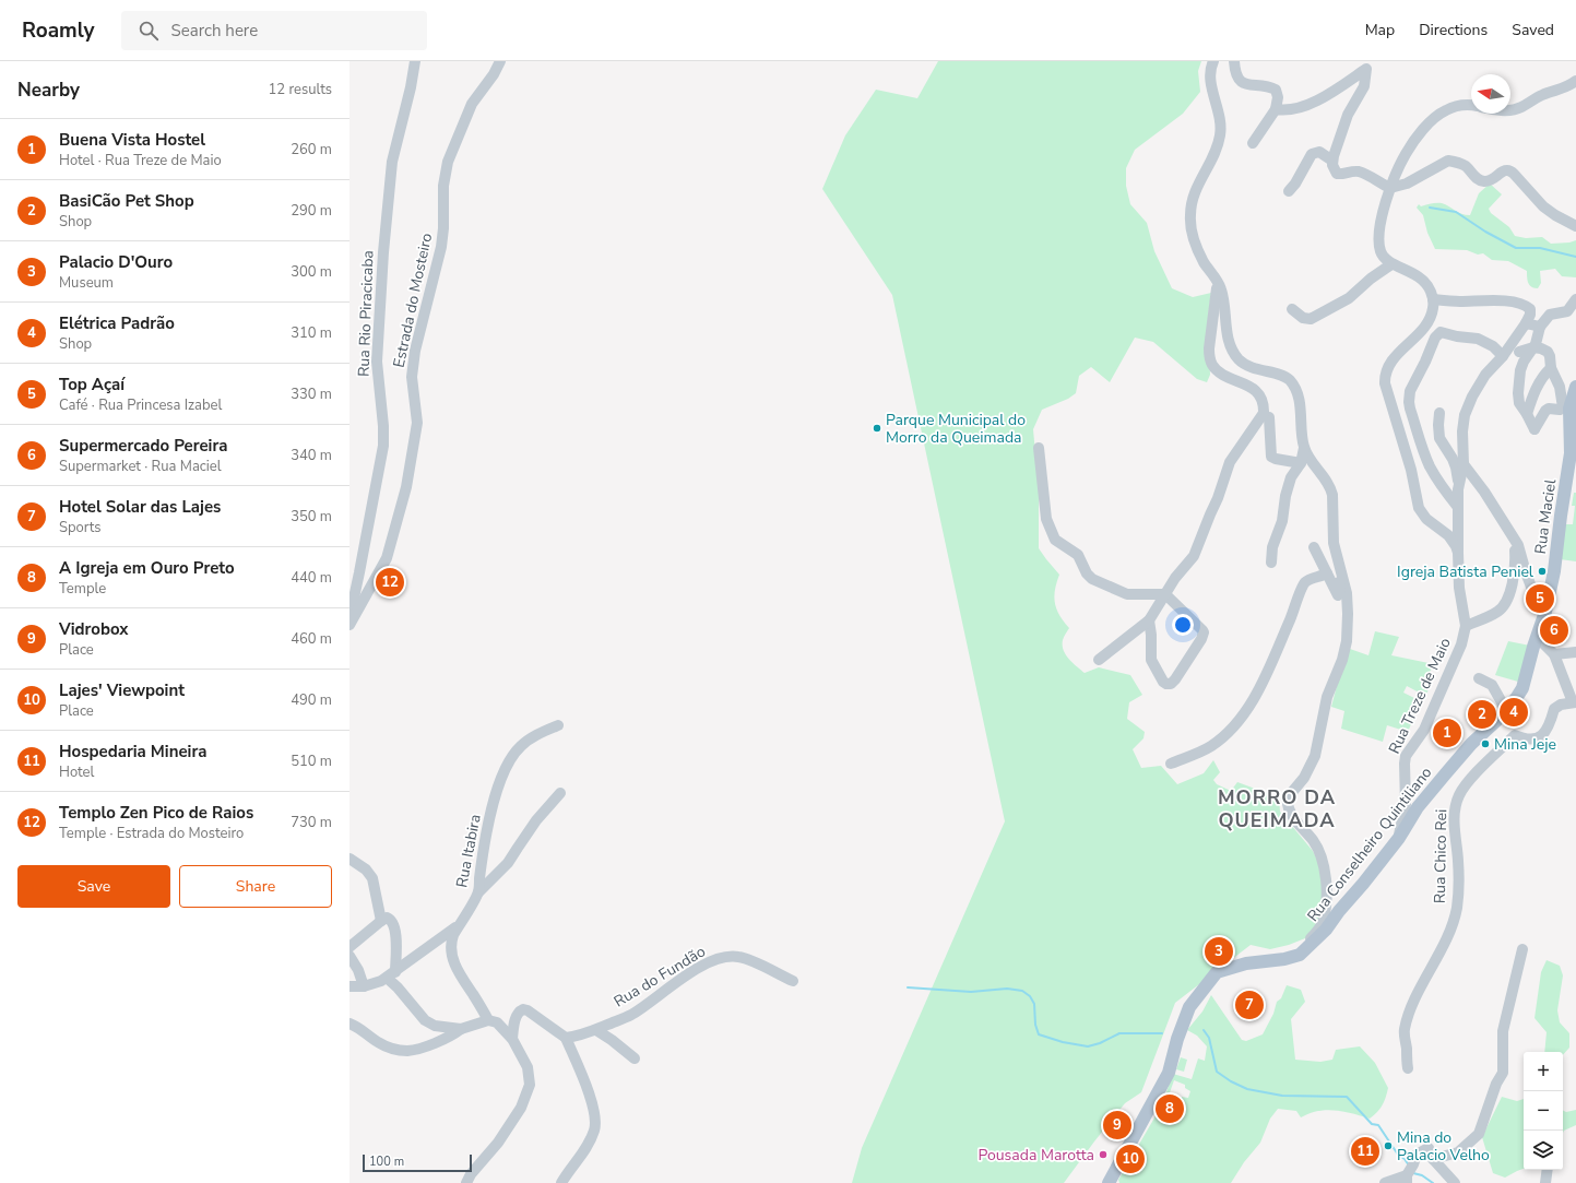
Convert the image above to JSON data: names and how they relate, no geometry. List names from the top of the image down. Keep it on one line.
{"streets":{"main road":["Rua Maciel","Rua Conselheiro Quintiliano"],"street":["Estrada do Mosteiro","Rua Rio Piracicaba","Rua Treze de Maio","Rua Itabira","Rua Chico Rei","Rua do Fundão"]},"crossings":[["Rua Maciel","Rua Conselheiro Quintiliano"],["Rua Treze de Maio","Rua Conselheiro Quintiliano"]],"districts":["MORRO DA QUEIMADA"],"places":["Parque Municipal do Morro da Queimada","Igreja Batista Peniel","Mina Jeje","Mina do Palacio Velho","Pousada Marotta"],"scale_bar":"100 m","north":"left","page":{"header":"Roamly","search":"Search here","nav":["Map","Directions","Saved"],"heading":["Nearby","12 results"],"list":[{"mark":"1","name":"Buena Vista Hostel","note":"Hotel · Rua Treze de Maio","value":"260 m"},{"mark":"2","name":"BasiCão Pet Shop","note":"Shop","value":"290 m"},{"mark":"3","name":"Palacio D'Ouro","note":"Museum","value":"300 m"},{"mark":"4","name":"Elétrica Padrão","note":"Shop","value":"310 m"},{"mark":"5","name":"Top Açaí","note":"Café · Rua Princesa Izabel","value":"330 m"},{"mark":"6","name":"Supermercado Pereira","note":"Supermarket · Rua Maciel","value":"340 m"},{"mark":"7","name":"Hotel Solar das Lajes","note":"Sports","value":"350 m"},{"mark":"8","name":"A Igreja em Ouro Preto","note":"Temple","value":"440 m"},{"mark":"9","name":"Vidrobox","note":"Place","value":"460 m"},{"mark":"10","name":"Lajes' Viewpoint","note":"Place","value":"490 m"},{"mark":"11","name":"Hospedaria Mineira","note":"Hotel","value":"510 m"},{"mark":"12","name":"Templo Zen Pico de Raios","note":"Temple · Estrada do Mosteiro","value":"730 m"}],"pins":["12","5","6","4","2","1","3","7","8","9","11","10"],"buttons":["Save","Share"],"map_buttons":["+","−"],"scale":"100 m"}}
